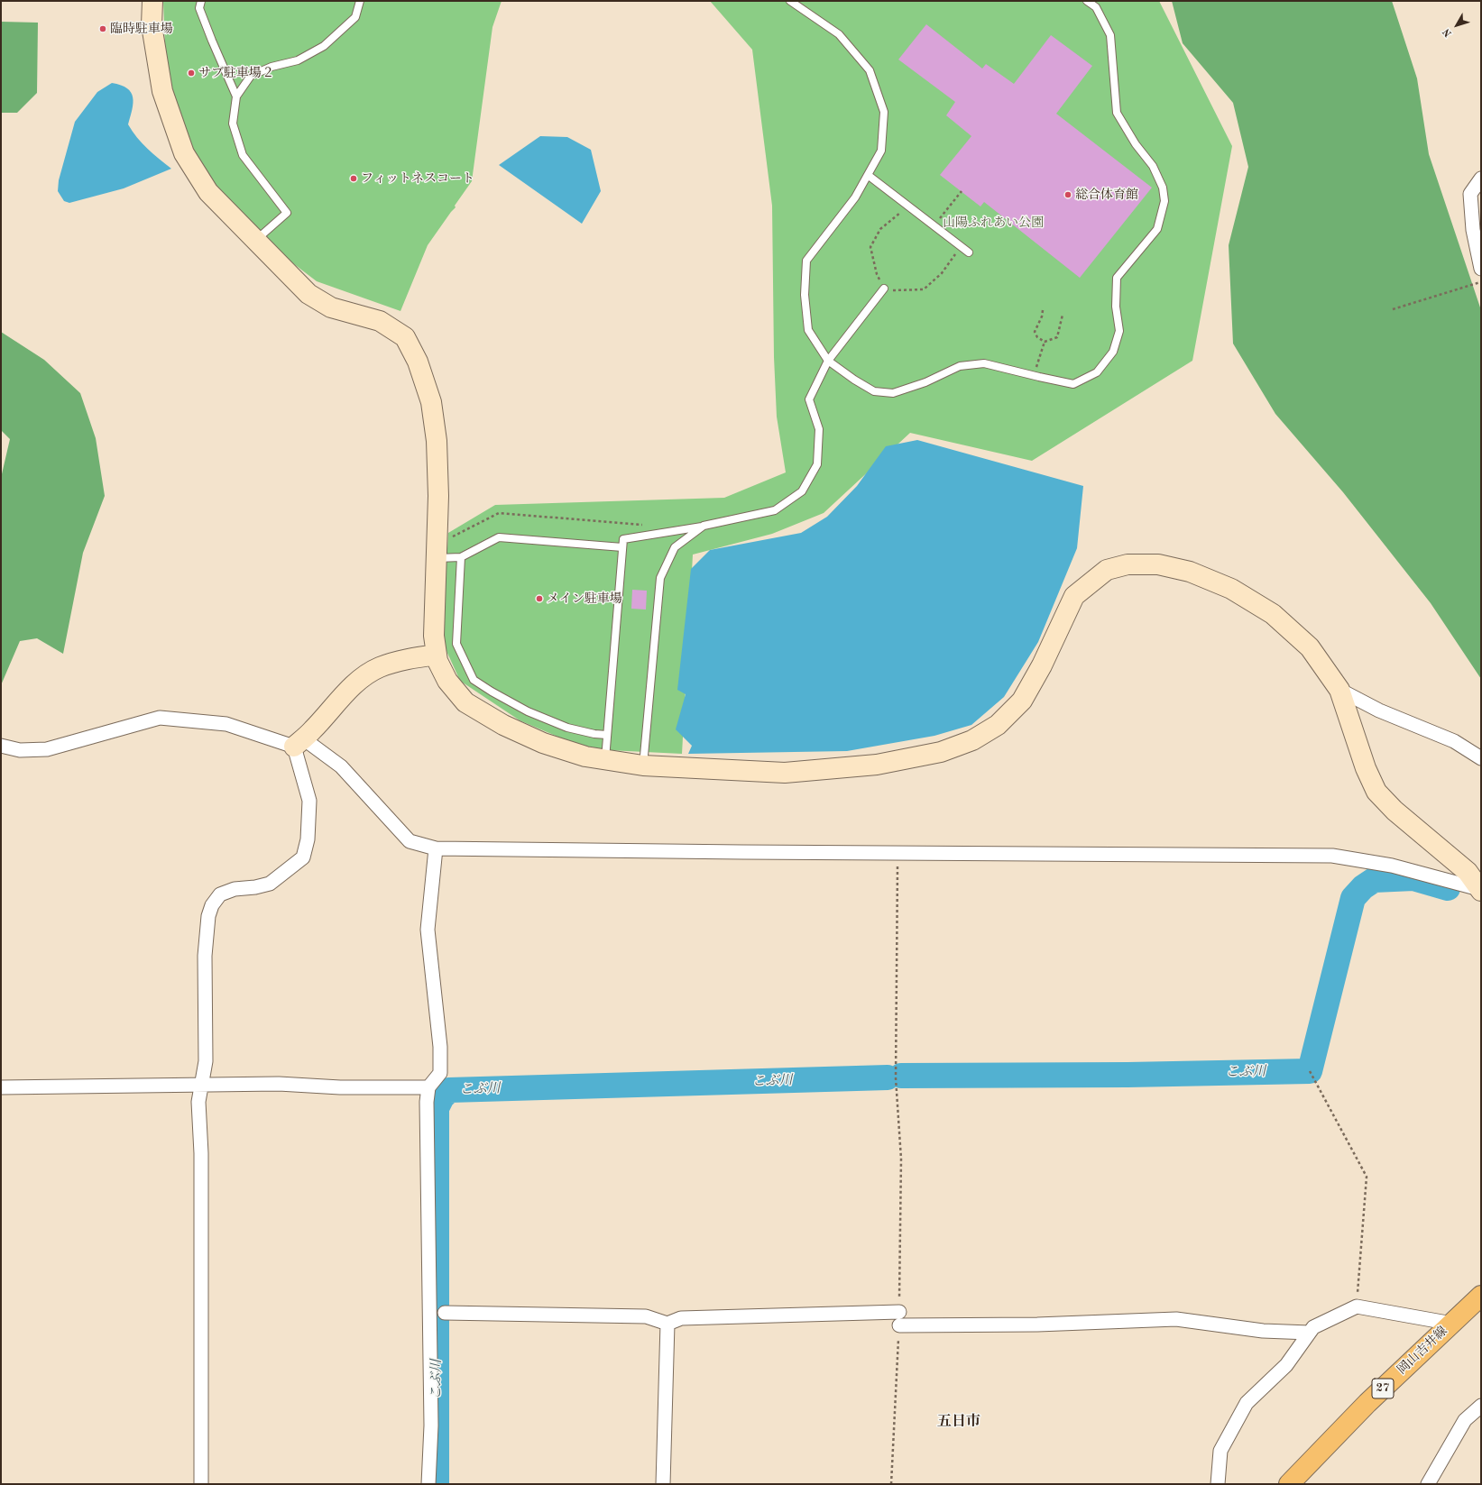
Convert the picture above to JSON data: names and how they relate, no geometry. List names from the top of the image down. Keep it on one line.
{"streets":{"main road":["岡山吉井線","27"]},"districts":["五日市"],"water":["こぶ川"],"parks":["山陽ふれあい公園"],"places":["臨時駐車場","サブ駐車場２","フィットネスコート","総合体育館","メイン駐車場"],"north":"bottom left"}
